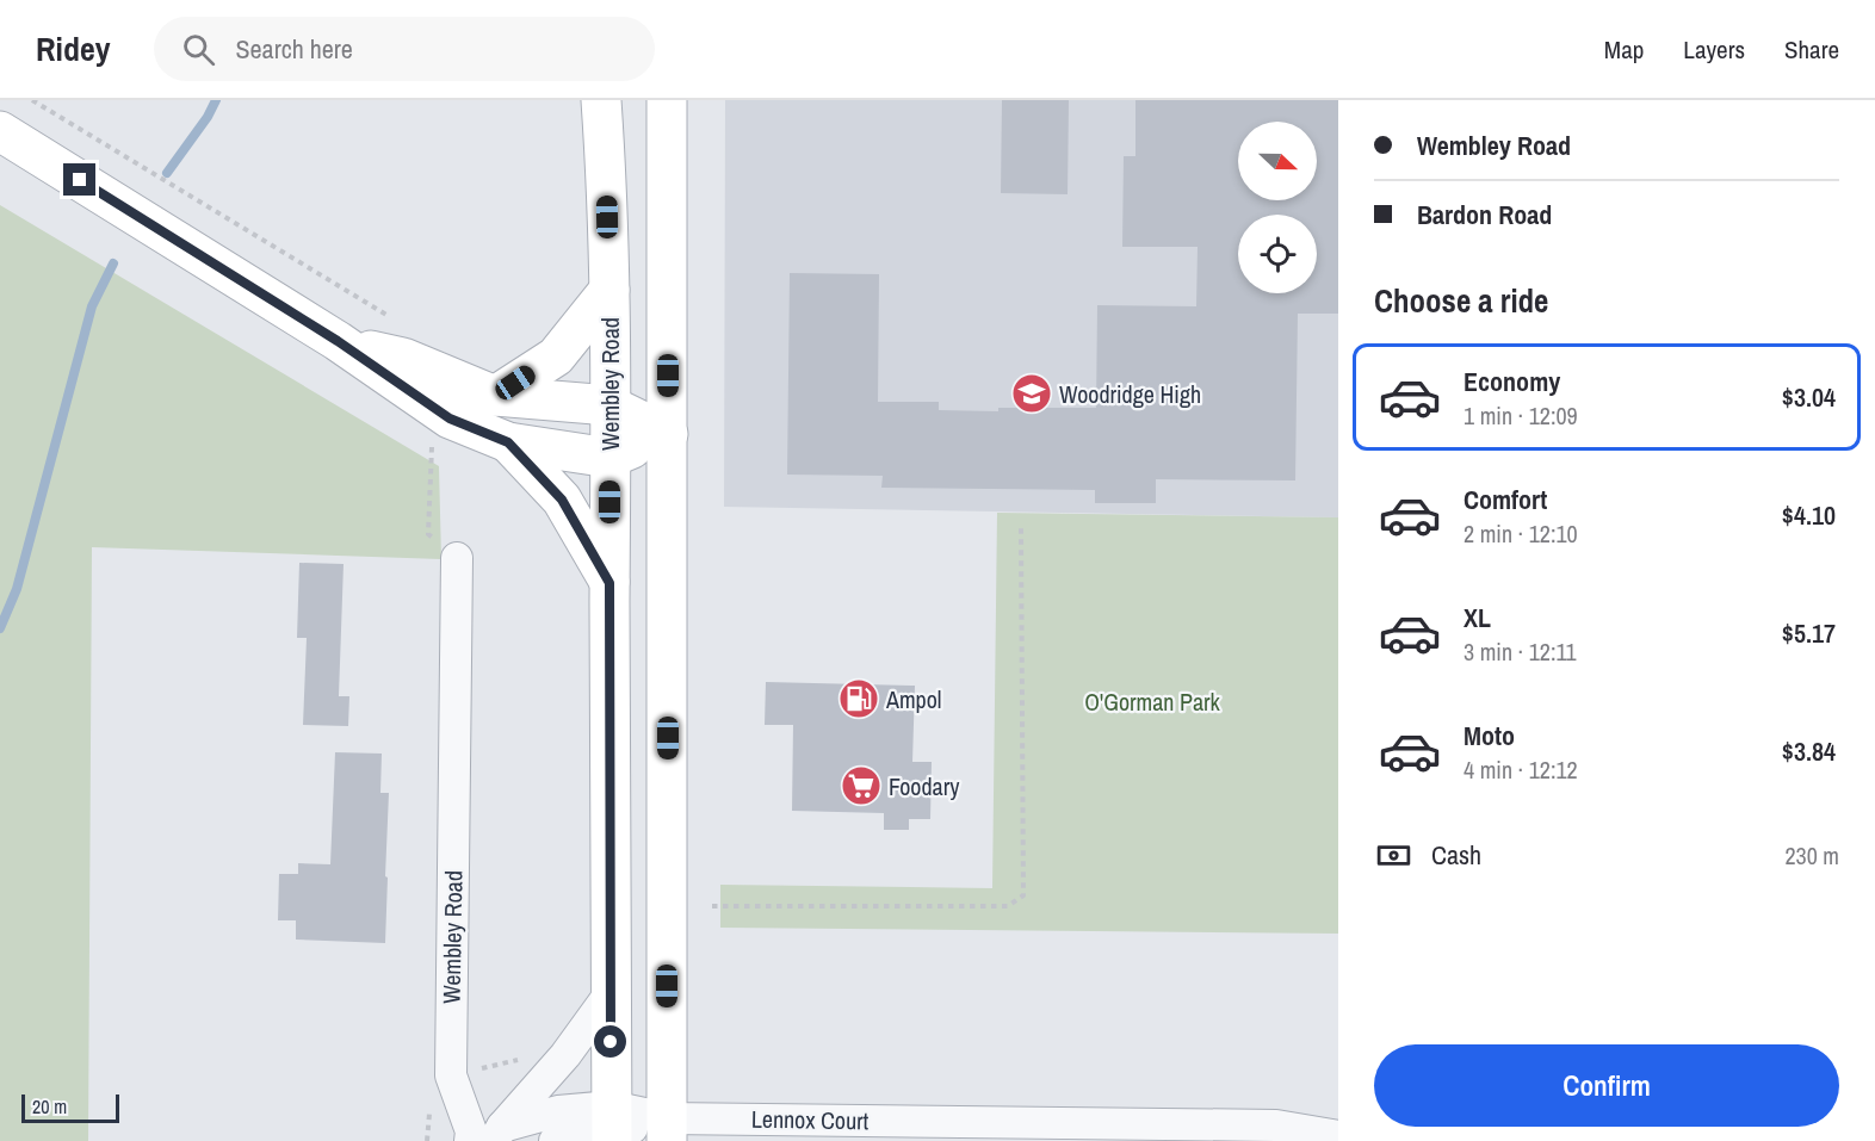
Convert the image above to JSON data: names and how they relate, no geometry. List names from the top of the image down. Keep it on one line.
{"streets":{"main road":["Wembley Road"],"street":["Lennox Court"]},"crossings":[["Wembley Road","Lennox Court"]],"parks":["O'Gorman Park"],"places":{"school or university":["Woodridge High"],"fuel station":["Ampol"],"supermarket":["Foodary"]},"scale_bar":"20 m","north":"right","page":{"header":"Ridey","search":"Search here","nav":["Map","Layers","Share"],"banner":["Wembley Road","Bardon Road"],"heading":"Choose a ride","list":[{"name":"Economy","note":"1 min · 12:09","value":"$3.04"},{"name":"Comfort","note":"2 min · 12:10","value":"$4.10"},{"name":"XL","note":"3 min · 12:11","value":"$5.17"},{"name":"Moto","note":"4 min · 12:12","value":"$3.84"}],"pay":["Cash","230 m"],"buttons":"Confirm","scale":"20 m"}}
